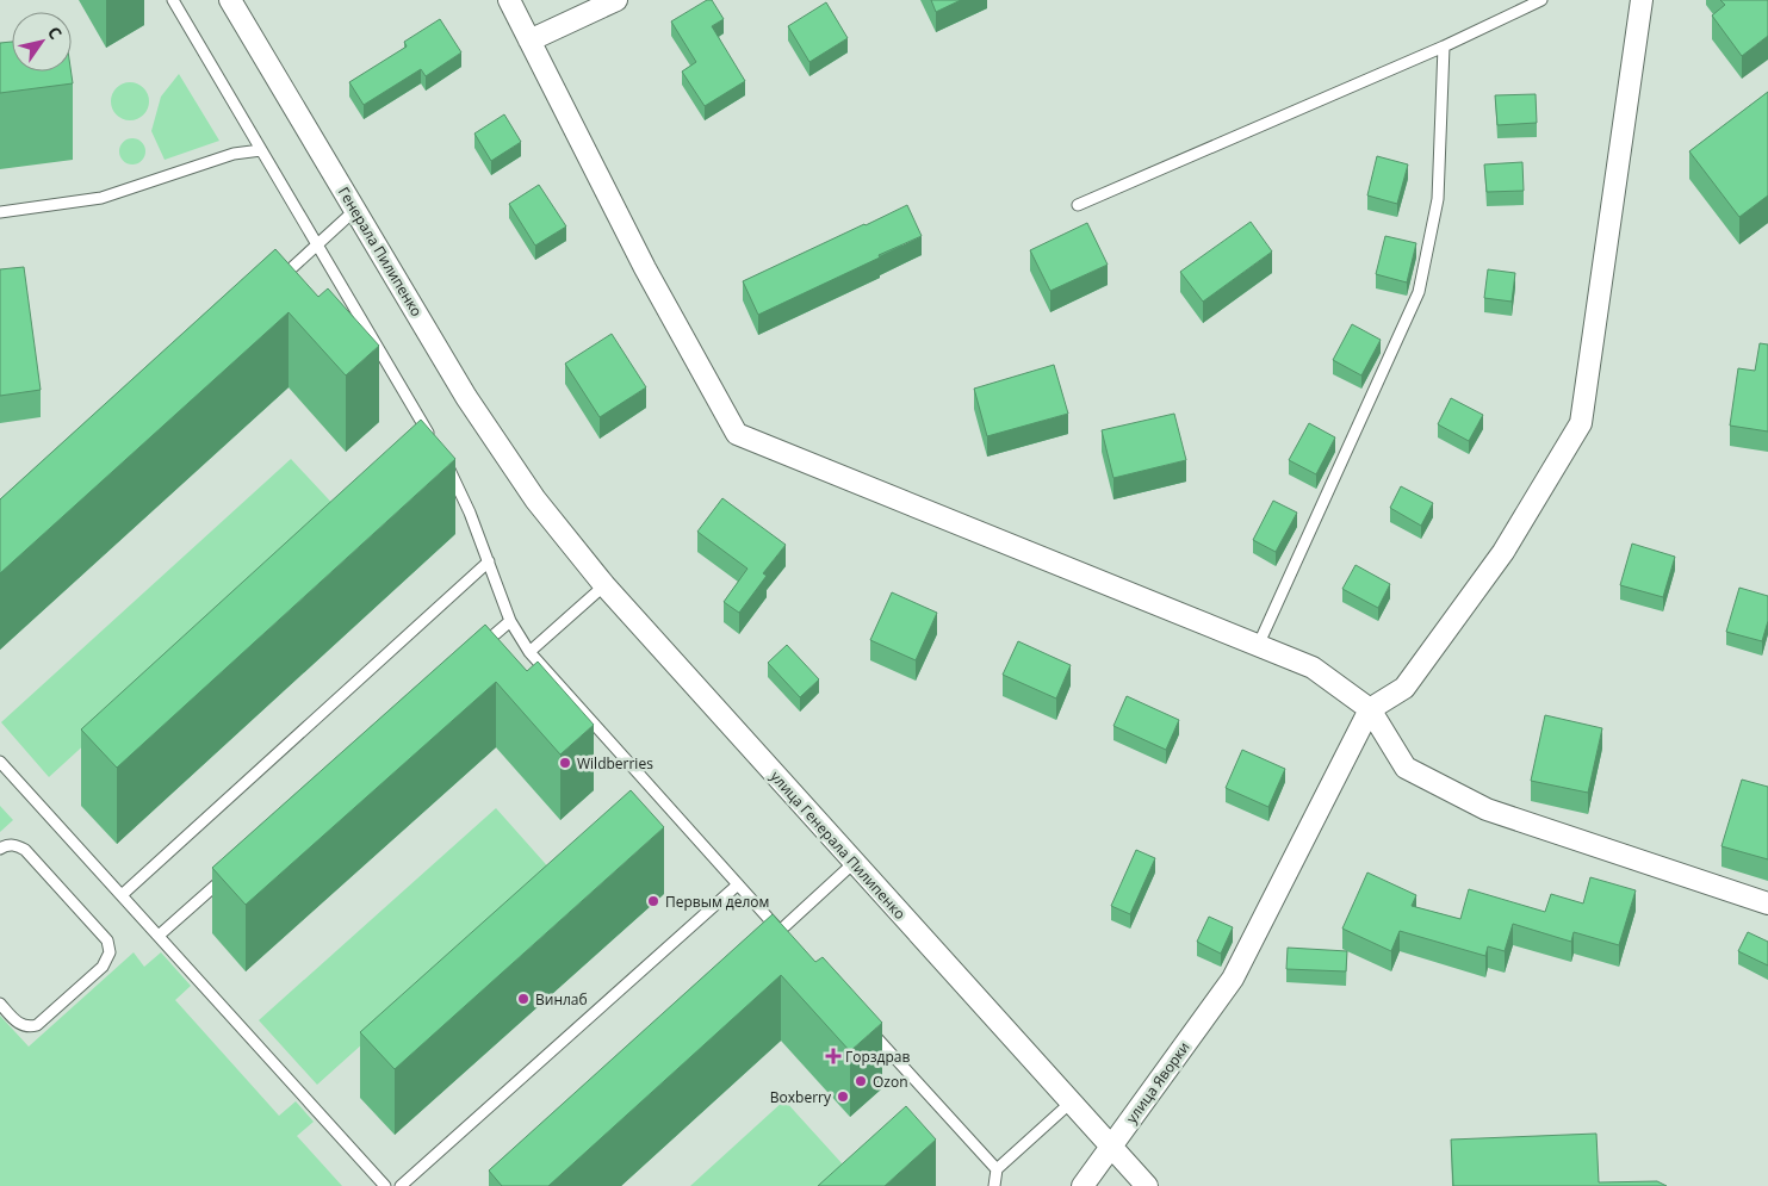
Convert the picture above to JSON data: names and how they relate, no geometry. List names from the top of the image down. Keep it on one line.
{"streets":{"street":["Генерала Пилипенко","улица Генерала Пилипенко","улица Яворки"]},"crossings":[["Генерала Пилипенко","улица Генерала Пилипенко"],["улица Генерала Пилипенко","улица Яворки"]],"places":{"other":["Wildberries","Первым делом","Винлаб","Ozon","Boxberry"],"health":["Горздрав"]},"north":"top right"}
